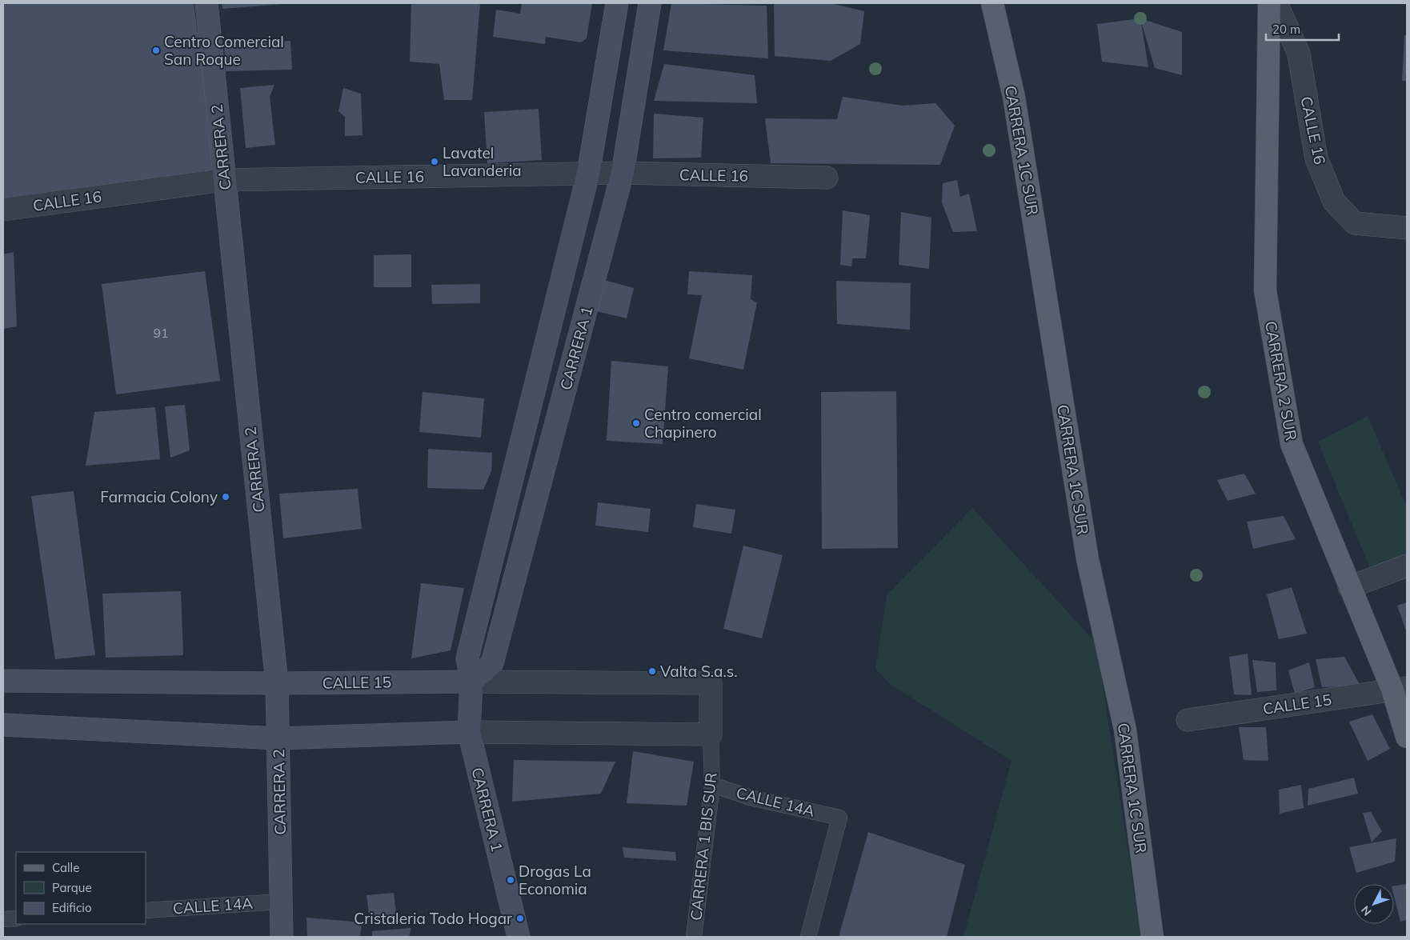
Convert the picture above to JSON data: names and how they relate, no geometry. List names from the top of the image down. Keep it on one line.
{"streets":{"main road":["CARRERA 2","CARRERA 1C SUR","CARRERA 1","CARRERA 2 SUR","CALLE 15"],"street":["CALLE 16","CARRERA 1 BIS SUR"],"lane":["CALLE 14A"]},"crossings":[["CALLE 16","CARRERA 2"],["CALLE 16","CARRERA 1"],["CARRERA 2","CALLE 15"],["CARRERA 2","CALLE 14A"],["CARRERA 1","CALLE 15"],["CARRERA 2 SUR","CALLE 15"],["CALLE 15","CARRERA 1 BIS SUR"],["CALLE 14A","CARRERA 1 BIS SUR"]],"places":["Centro Comercial San Roque","Lavatel Lavanderia","Centro comercial Chapinero","Farmacia Colony","Valta S.a.s.","Drogas La Economia","Cristaleria Todo Hogar"],"house_numbers":["91"],"legend":["Calle","Parque","Edificio"],"scale_bar":"20 m","north":"bottom left"}
